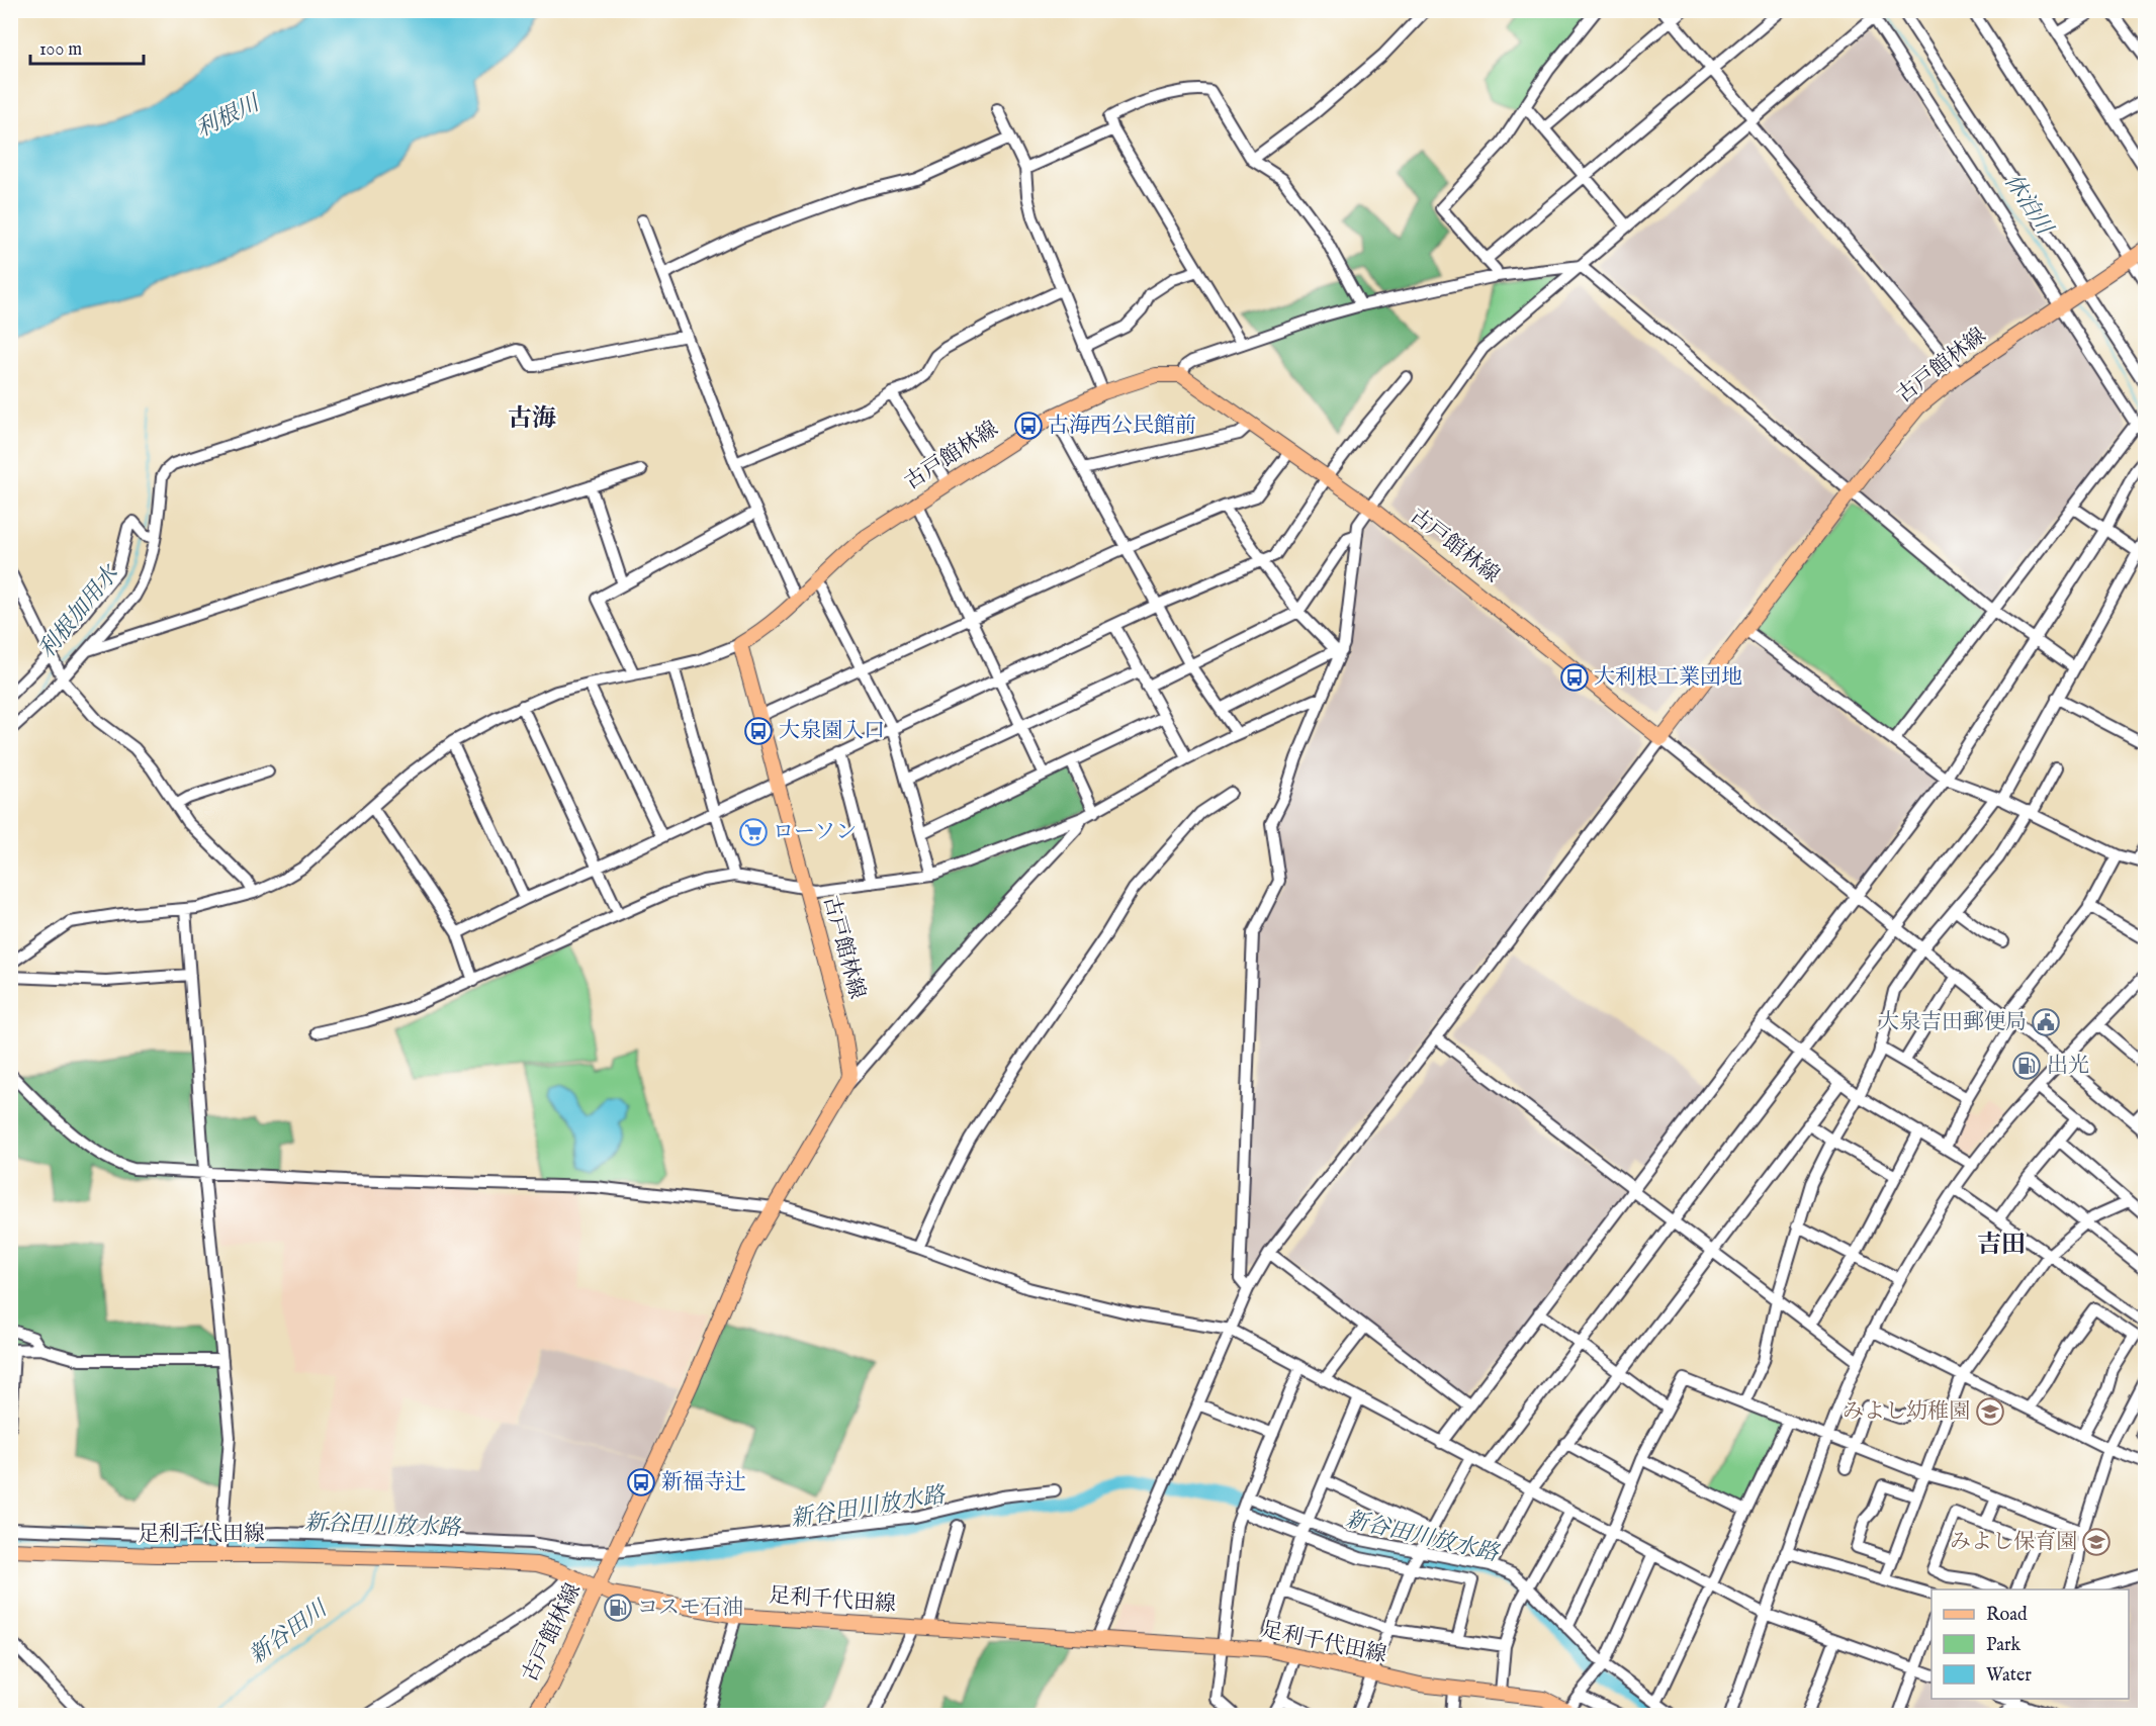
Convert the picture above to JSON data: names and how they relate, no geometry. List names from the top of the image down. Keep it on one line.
{"streets":{"main road":["古戸館林線","足利千代田線"]},"crossings":[["古戸館林線","足利千代田線"]],"districts":["古海","吉田"],"water":["利根川","休泊川","利根加用水","新谷田川放水路","新谷田川"],"places":{"bus stop":["古海西公民館前","大利根工業団地","大泉園入口","新福寺辻"],"supermarket":["ローソン"],"public building":["大泉吉田郵便局"],"fuel station":["出光","コスモ石油"],"school or university":["みよし幼稚園","みよし保育園"]},"legend":["Road","Park","Water"],"scale_bar":"100 m"}
